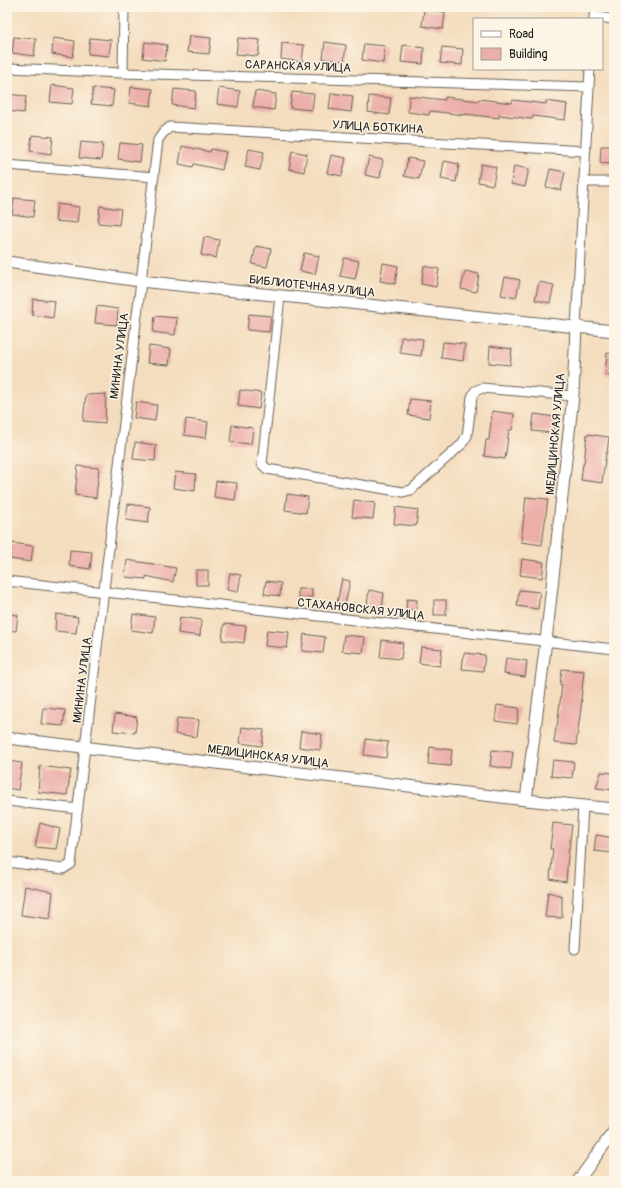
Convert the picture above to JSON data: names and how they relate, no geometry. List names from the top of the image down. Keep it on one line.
{"streets":{"street":["САРАНСКАЯ УЛИЦА","УЛИЦА БОТКИНА","БИБЛИОТЕЧНАЯ УЛИЦА","МИНИНА УЛИЦА","МЕДИЦИНСКАЯ УЛИЦА","СТАХАНОВСКАЯ УЛИЦА"]},"crossings":[["САРАНСКАЯ УЛИЦА","МЕДИЦИНСКАЯ УЛИЦА"],["УЛИЦА БОТКИНА","МИНИНА УЛИЦА"],["УЛИЦА БОТКИНА","МЕДИЦИНСКАЯ УЛИЦА"],["БИБЛИОТЕЧНАЯ УЛИЦА","МИНИНА УЛИЦА"],["БИБЛИОТЕЧНАЯ УЛИЦА","МЕДИЦИНСКАЯ УЛИЦА"],["МИНИНА УЛИЦА","МЕДИЦИНСКАЯ УЛИЦА"],["МИНИНА УЛИЦА","СТАХАНОВСКАЯ УЛИЦА"],["МЕДИЦИНСКАЯ УЛИЦА","СТАХАНОВСКАЯ УЛИЦА"]],"legend":["Road","Building"]}
